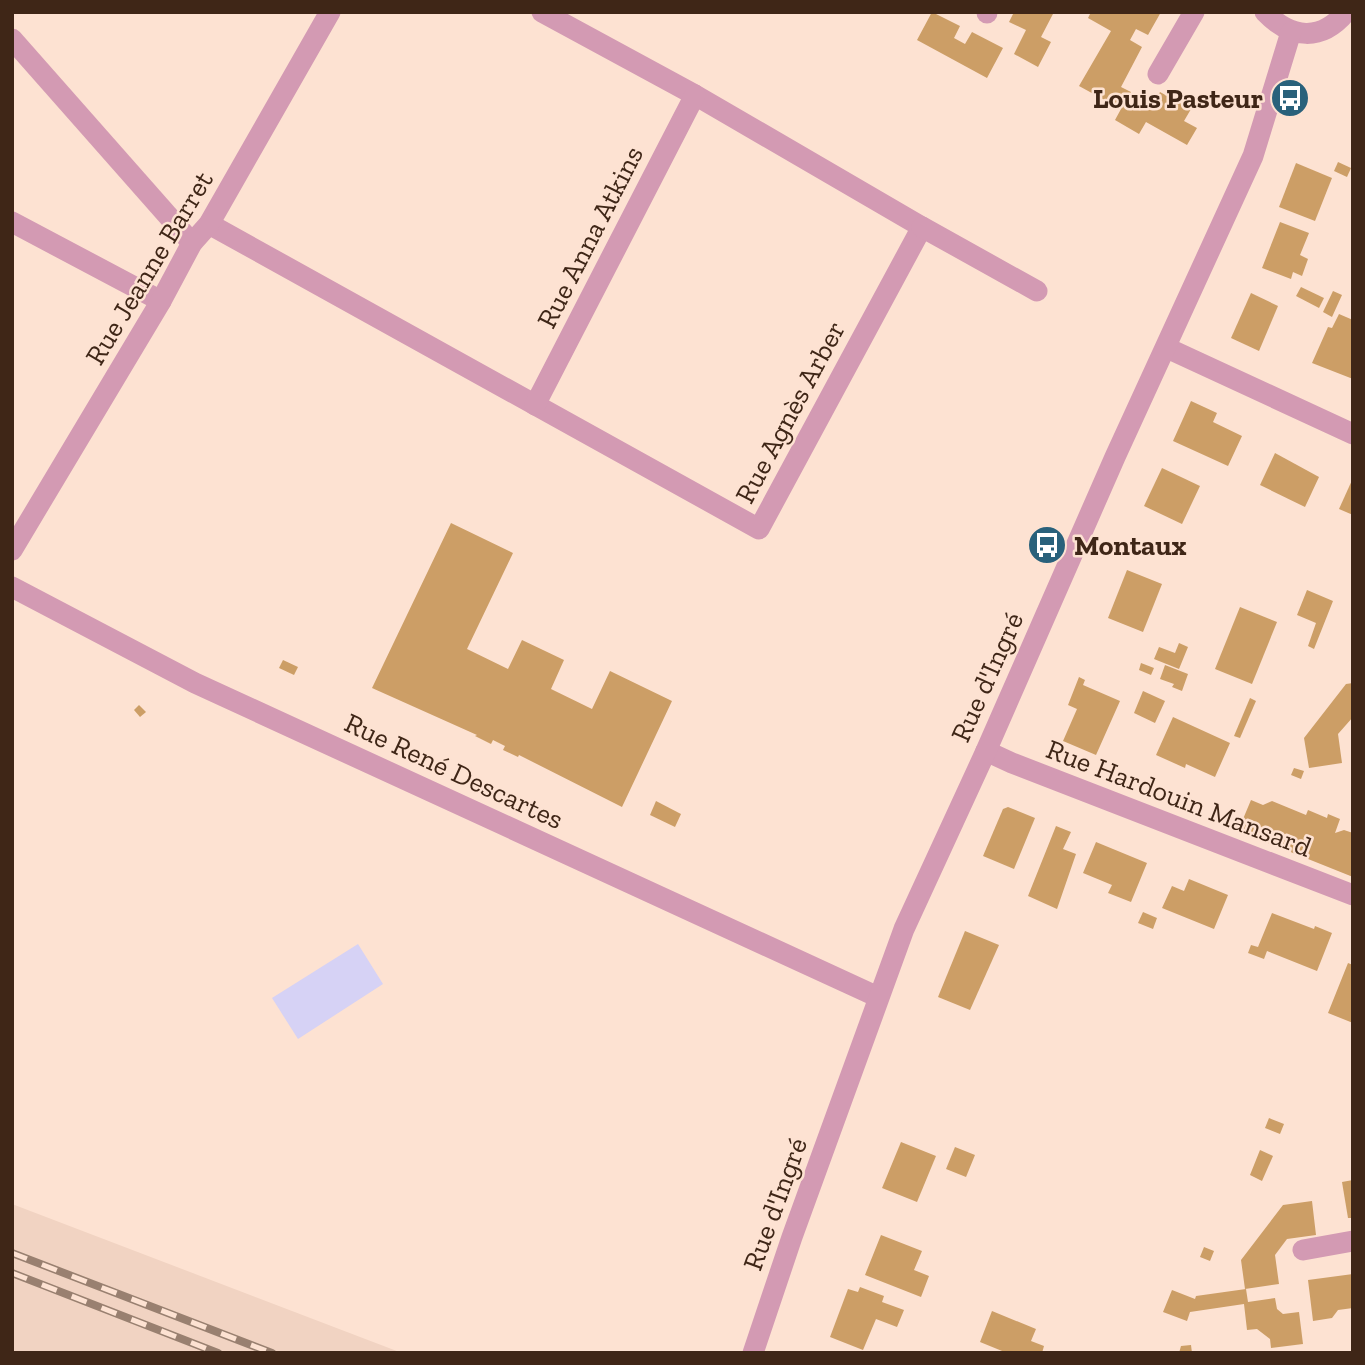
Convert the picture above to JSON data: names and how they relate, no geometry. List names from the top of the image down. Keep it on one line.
{"streets":{"street":["Rue Anna Atkins","Rue Jeanne Barret","Rue Agnès Arber","Rue d'Ingré","Rue René Descartes","Rue Hardouin Mansard"]},"crossings":[["Rue Anna Atkins","Rue Agnès Arber"],["Rue Jeanne Barret","Rue Agnès Arber"],["Rue d'Ingré","Rue René Descartes"],["Rue d'Ingré","Rue Hardouin Mansard"]],"places":{"bus stop":["Louis Pasteur","Montaux"]}}
